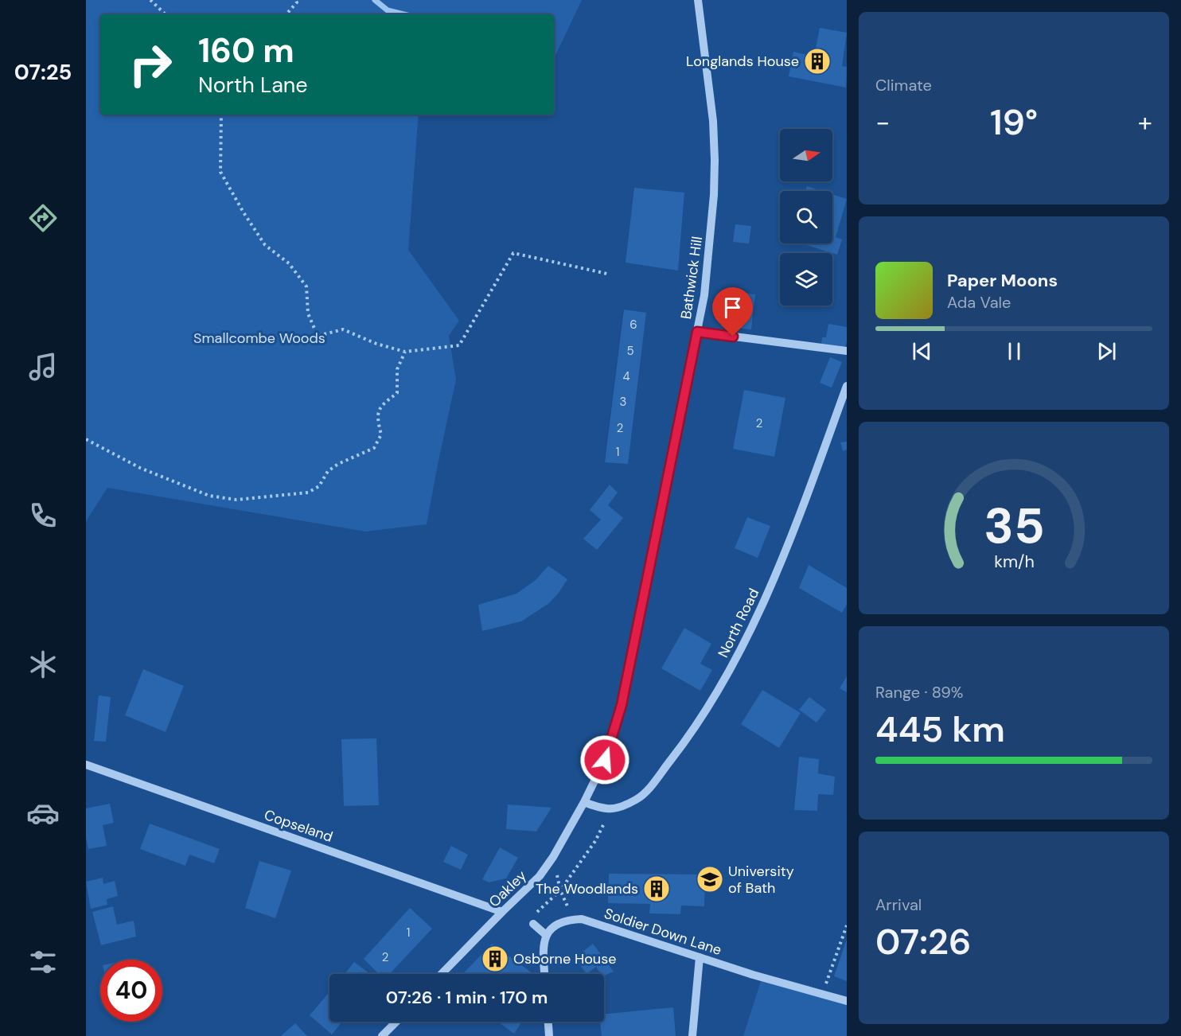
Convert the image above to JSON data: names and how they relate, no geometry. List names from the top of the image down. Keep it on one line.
{"streets":{"street":["Bathwick Hill","North Road","Copseland","Oakley","Soldier Down Lane"]},"crossings":[["Bathwick Hill","Oakley"],["Copseland","Oakley"]],"parks":["Smallcombe Woods"],"places":{"building":["Longlands House","The Woodlands","Osborne House"],"school or university":["University of Bath"]},"house_numbers":["6","5","4","3","2","2","1","1","2"],"north":"right","page":{"tabs":"07:25","tile":["Climate",["Range · 89%","445 km"],["Arrival","07:26"]],"turn":["160 m","North Lane"],"heat":["−","19°","+"],"song":["Paper Moons","Ada Vale"],"limit":"40","trip":"07:26 · 1 min · 170 m","gauge":["35","km/h"]}}
